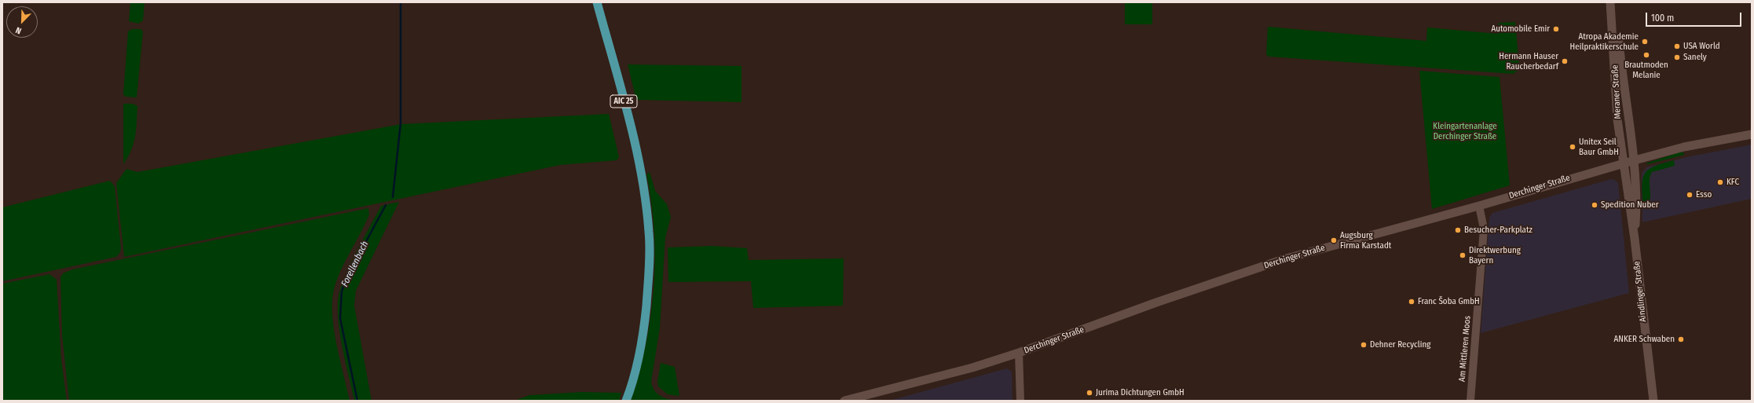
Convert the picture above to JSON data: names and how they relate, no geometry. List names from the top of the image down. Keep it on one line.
{"streets":{"main road":["Meraner Straße","AIC 25","Derchinger Straße","Aindlinger Straße"],"street":["Am Mittleren Moos"]},"crossings":[["Meraner Straße","Derchinger Straße"],["Meraner Straße","Aindlinger Straße"],["Derchinger Straße","Aindlinger Straße"],["Derchinger Straße","Am Mittleren Moos"]],"water":["Forellenbach"],"parks":["Kleingartenanlage Derchinger Straße"],"places":["Automobile Emir","Atropa Akademie Heilpraktikerschule","USA World","Brautmoden Melanie","Sanely","Hermann Hauser Raucherbedarf","Unitex Seil Baur GmbH","KFC","Esso","Spedition Nuber","Besucher-Parkplatz","Augsburg Firma Karstadt","Direktwerbung Bayern","Franc Šoba GmbH","ANKER Schwaben","Dehner Recycling","Jurima Dichtungen GmbH"],"scale_bar":"100 m","north":"bottom left"}
